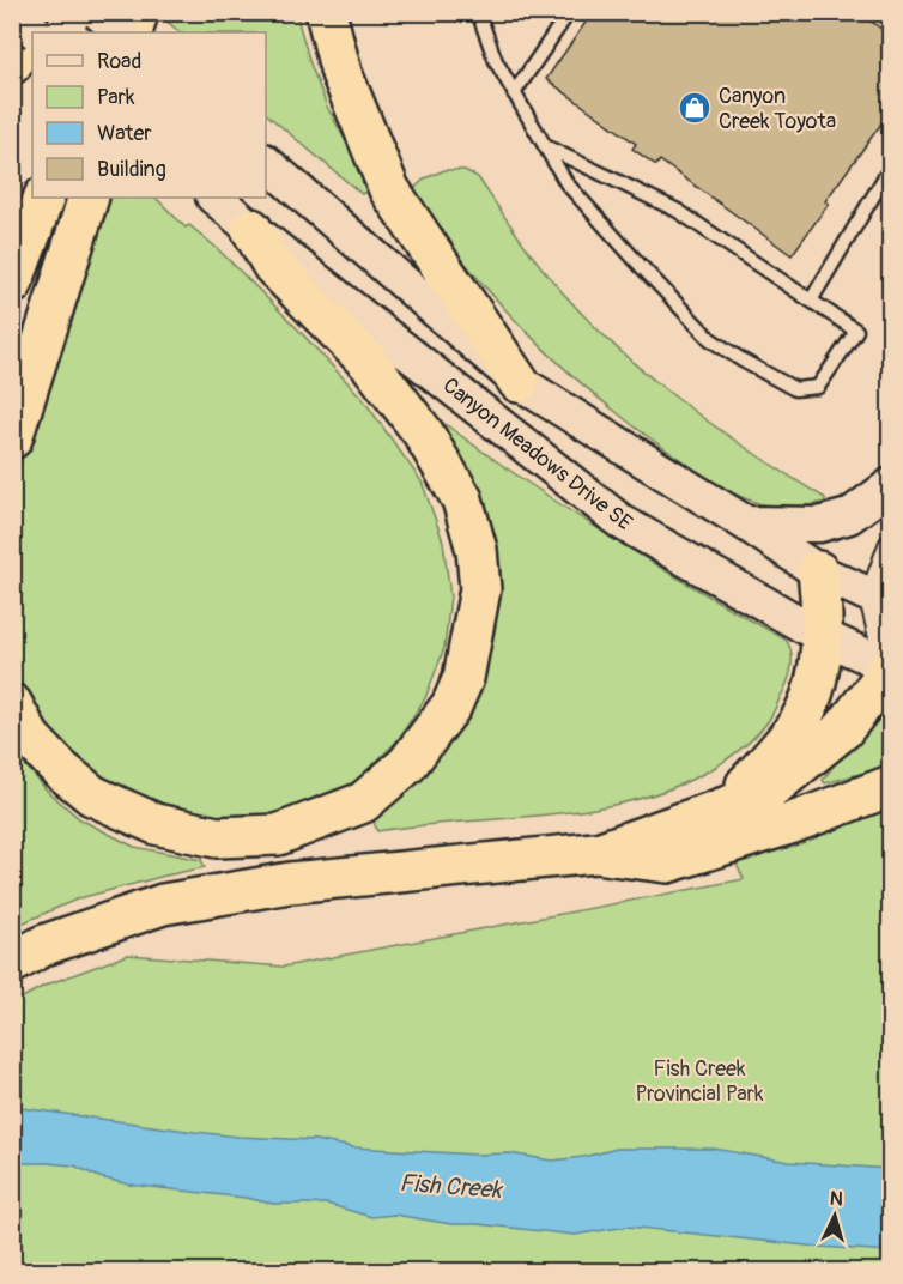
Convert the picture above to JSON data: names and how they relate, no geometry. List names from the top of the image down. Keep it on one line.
{"streets":{"main road":["Canyon Meadows Drive SE"]},"water":["Fish Creek"],"parks":["Fish Creek Provincial Park"],"places":{"shop":["Canyon Creek Toyota"]},"legend":["Road","Park","Water","Building"],"north":"top"}
